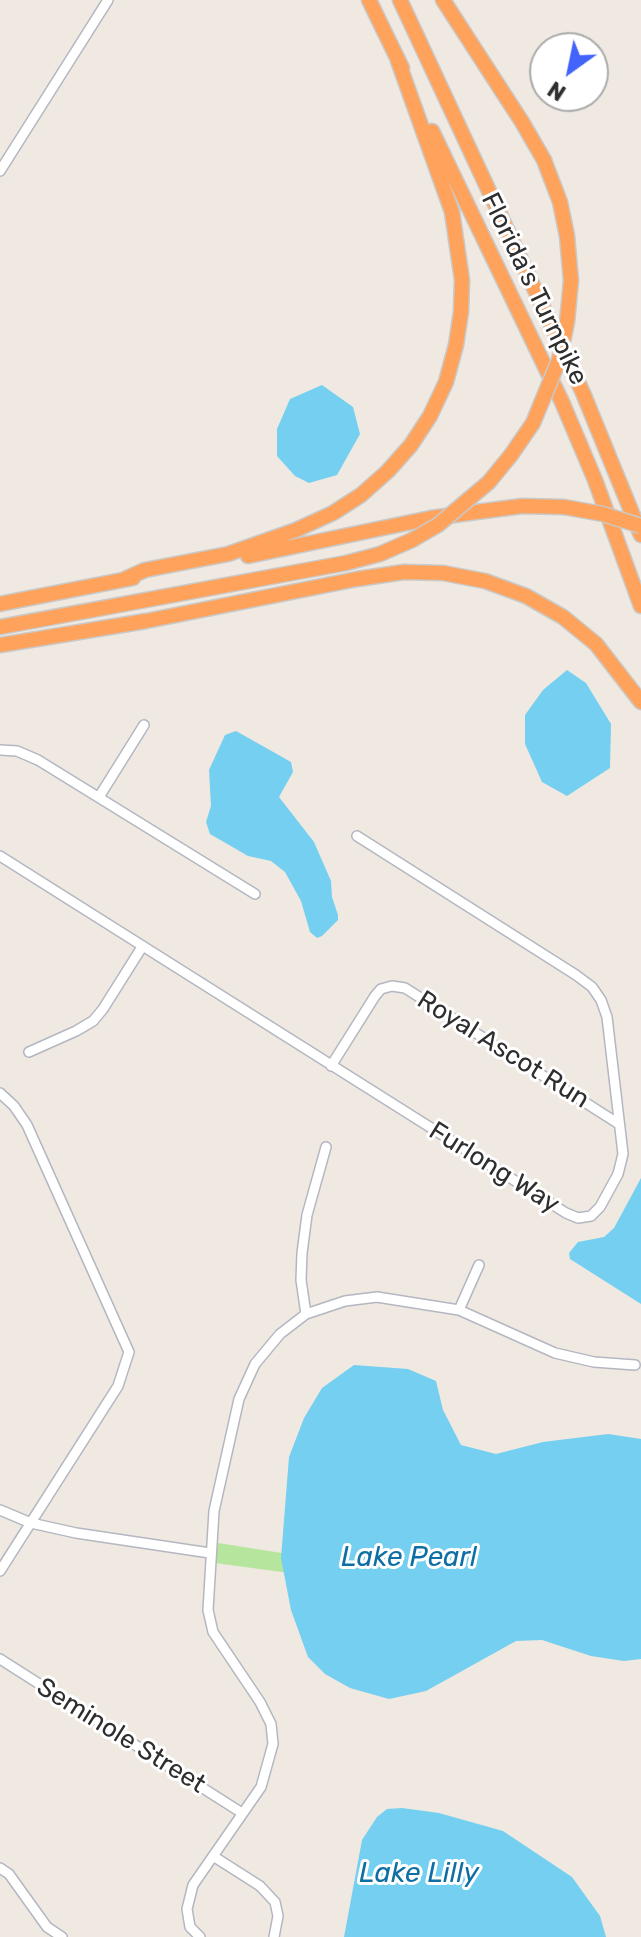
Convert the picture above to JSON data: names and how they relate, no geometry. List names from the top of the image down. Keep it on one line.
{"streets":{"highway":["Florida's Turnpike"],"street":["Royal Ascot Run","Furlong Way","Seminole Street"]},"crossings":[["Royal Ascot Run","Furlong Way"]],"water":["Lake Pearl","Lake Lilly"],"north":"bottom left"}
